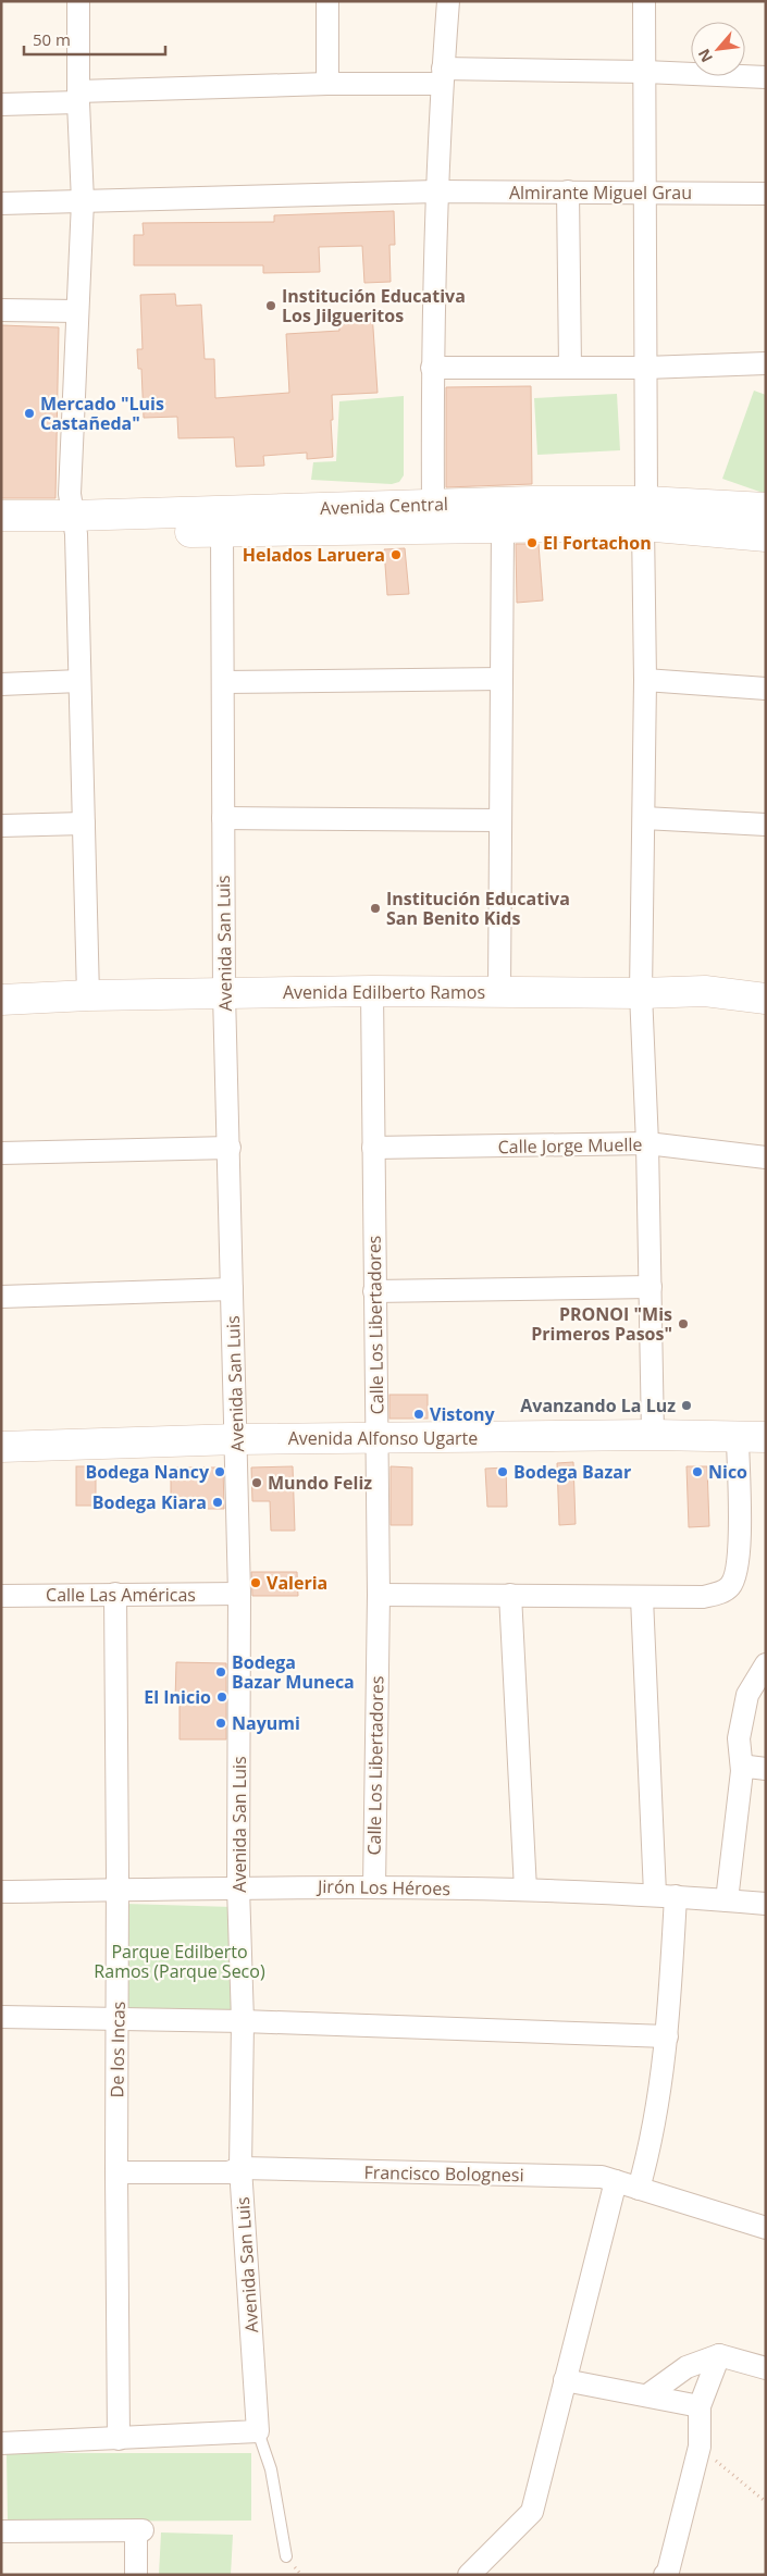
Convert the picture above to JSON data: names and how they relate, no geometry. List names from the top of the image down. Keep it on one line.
{"streets":{"main road":["Avenida Central","Avenida Edilberto Ramos","Avenida Alfonso Ugarte"],"street":["Almirante Miguel Grau","Avenida San Luis","Calle Jorge Muelle","Calle Los Libertadores","Calle Las Américas","Jirón Los Héroes","De los Incas","Francisco Bolognesi"]},"crossings":[["Avenida Central","Avenida San Luis"],["Avenida San Luis","Avenida Edilberto Ramos"],["Avenida San Luis","Avenida Alfonso Ugarte"],["Avenida San Luis","Calle Las Américas"],["Avenida San Luis","Jirón Los Héroes"],["Avenida San Luis","Francisco Bolognesi"],["Avenida Edilberto Ramos","Calle Los Libertadores"],["Calle Jorge Muelle","Calle Los Libertadores"],["Calle Los Libertadores","Avenida Alfonso Ugarte"],["Calle Los Libertadores","Jirón Los Héroes"],["Calle Las Américas","De los Incas"],["Jirón Los Héroes","De los Incas"],["De los Incas","Francisco Bolognesi"]],"parks":["Parque Edilberto Ramos (Parque Seco)"],"places":["Institución Educativa Los Jilgueritos","Mercado \"Luis Castañeda\"","El Fortachon","Helados Laruera","Institución Educativa San Benito Kids","PRONOI \"Mis Primeros Pasos\"","Avanzando La Luz","Vistony","Bodega Nancy","Bodega Bazar","Nico","Mundo Feliz","Bodega Kiara","Valeria","Bodega Bazar Muneca","El Inicio","Nayumi"],"scale_bar":"50 m","north":"bottom left"}
